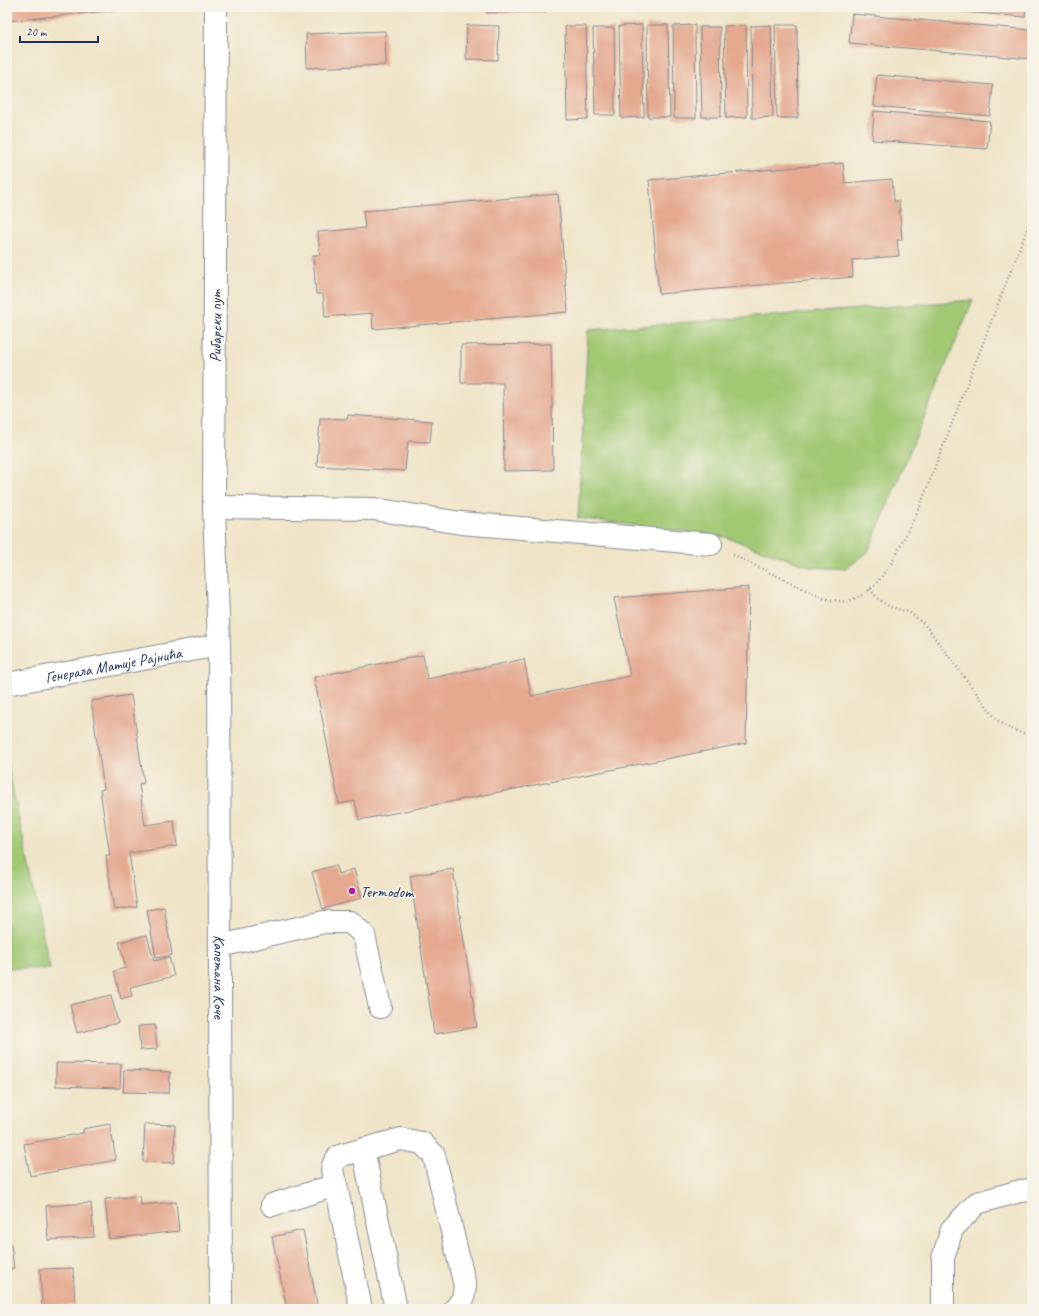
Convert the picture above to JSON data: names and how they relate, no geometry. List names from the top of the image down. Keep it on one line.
{"streets":{"main road":["Рибарски пут","Генерала Матије Рајнића","Капетана Коче"]},"crossings":[["Рибарски пут","Генерала Матије Рајнића"],["Рибарски пут","Капетана Коче"],["Генерала Матије Рајнића","Капетана Коче"]],"places":["Termodom"],"scale_bar":"20 m"}
